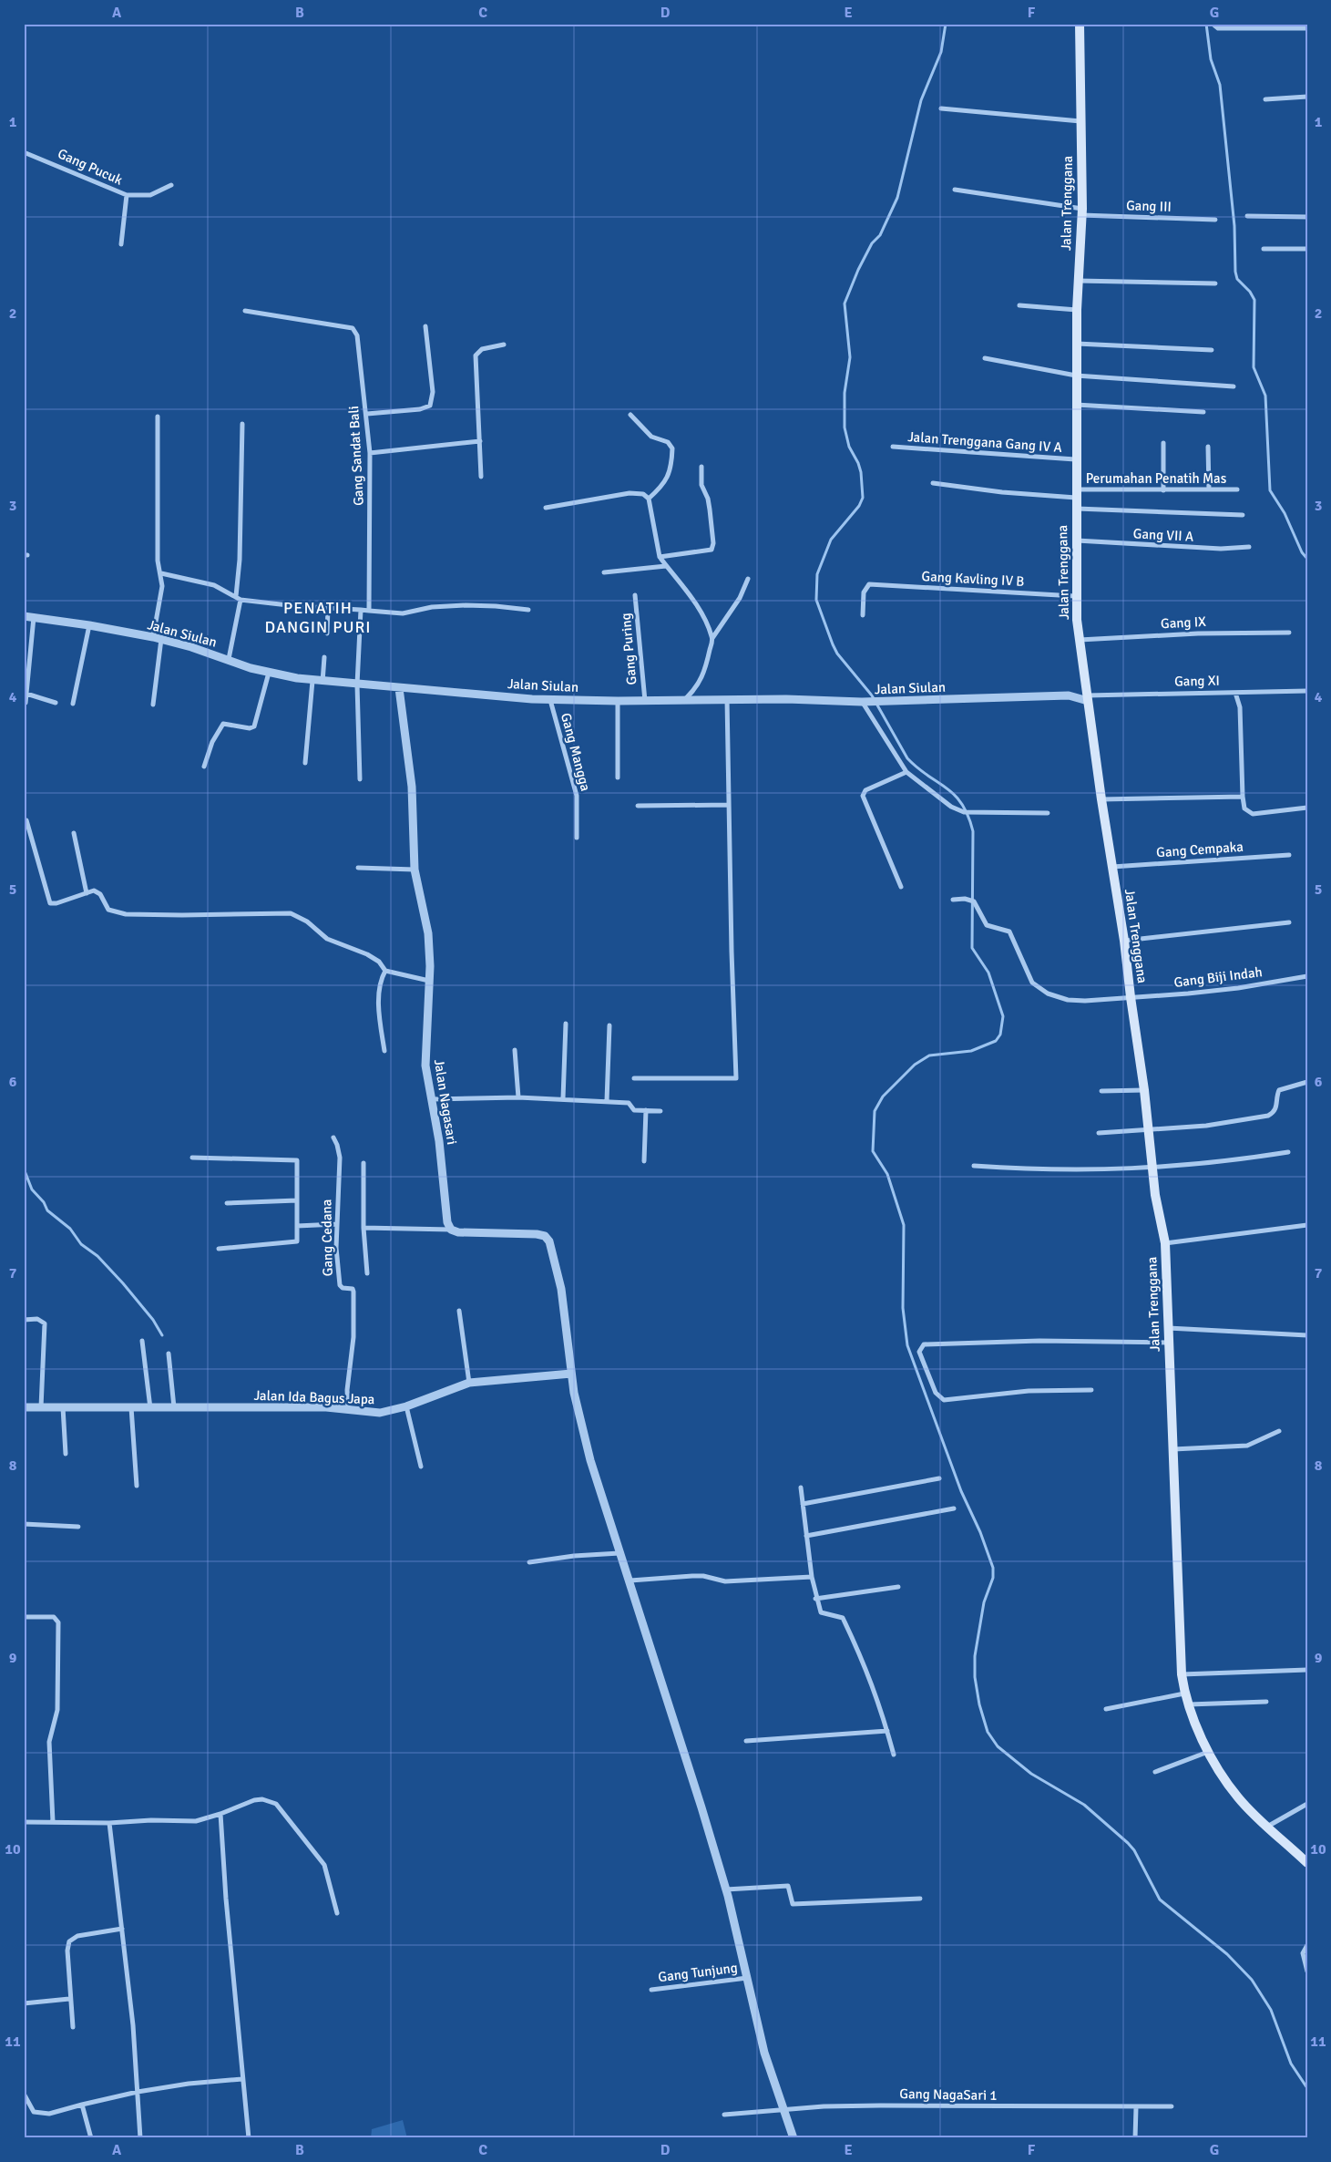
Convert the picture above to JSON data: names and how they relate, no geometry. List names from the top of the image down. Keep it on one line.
{"streets":{"main road":["Jalan Trenggana"],"street":["Gang Pucuk","Gang III","Jalan Trenggana Gang IV A","Gang Sandat Bali","Perumahan Penatih Mas","Gang VII A","Gang Kavling IV B","Gang IX","Jalan Siulan","Gang Puring","Gang XI","Gang Mangga","Gang Cempaka","Gang Biji Indah","Jalan Nagasari","Gang Cedana","Jalan Ida Bagus Japa","Gang Tunjung","Gang NagaSari 1"]},"crossings":[["Jalan Trenggana","Gang III"],["Jalan Trenggana","Jalan Trenggana Gang IV A"],["Jalan Trenggana","Perumahan Penatih Mas"],["Jalan Trenggana","Gang VII A"],["Jalan Trenggana","Gang Kavling IV B"],["Jalan Trenggana","Gang IX"],["Jalan Trenggana","Jalan Siulan"],["Jalan Trenggana","Gang XI"],["Jalan Trenggana","Gang Cempaka"],["Jalan Trenggana","Gang Biji Indah"],["Jalan Siulan","Gang Puring"],["Jalan Siulan","Gang XI"],["Jalan Siulan","Gang Mangga"],["Jalan Siulan","Jalan Nagasari"],["Gang Cedana","Jalan Ida Bagus Japa"]],"districts":["PENATIH DANGIN PURI"],"grid":{"columns":["A","B","C","D","E","F","G"],"rows":["1","2","3","4","5","6","7","8","9","10","11"]}}
